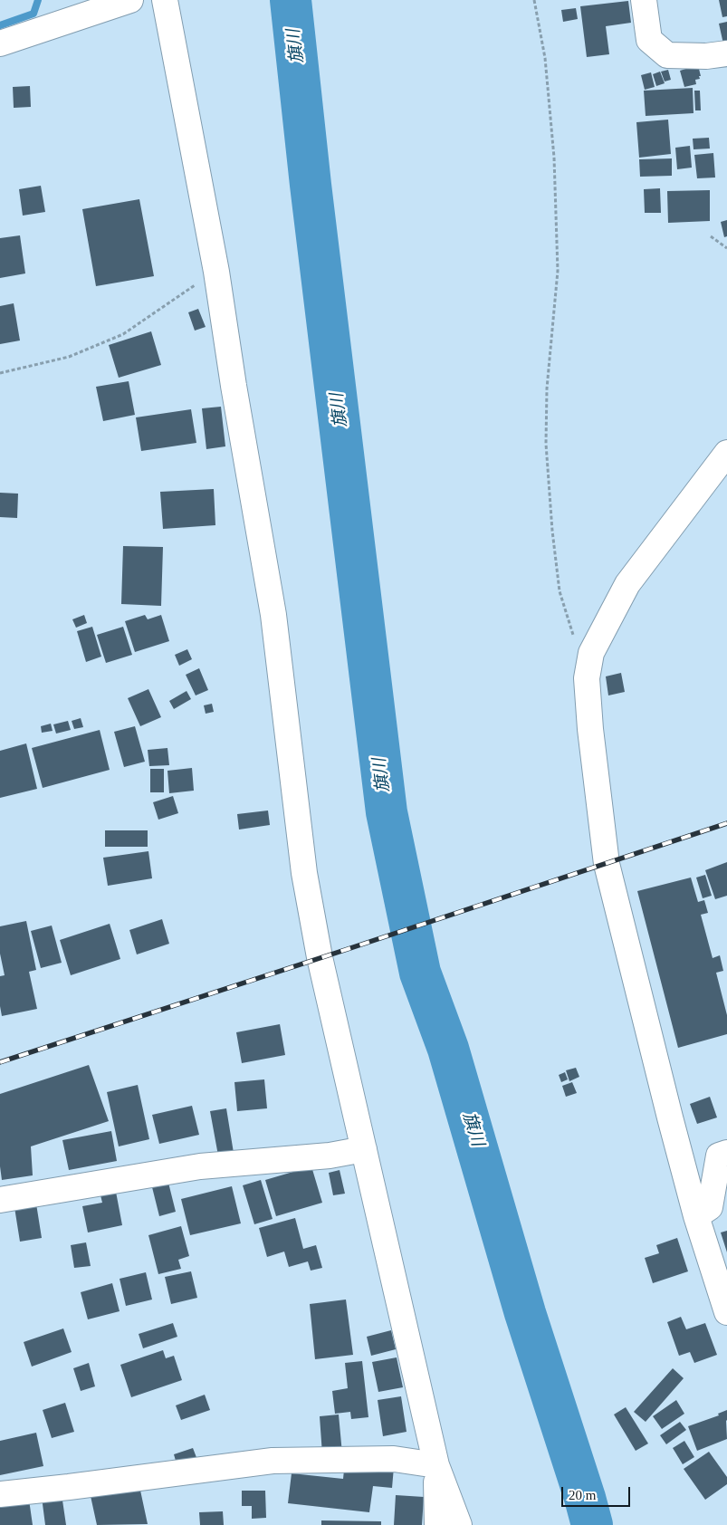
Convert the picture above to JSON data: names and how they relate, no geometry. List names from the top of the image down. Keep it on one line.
{"water":["旗川"],"scale_bar":"20 m"}
